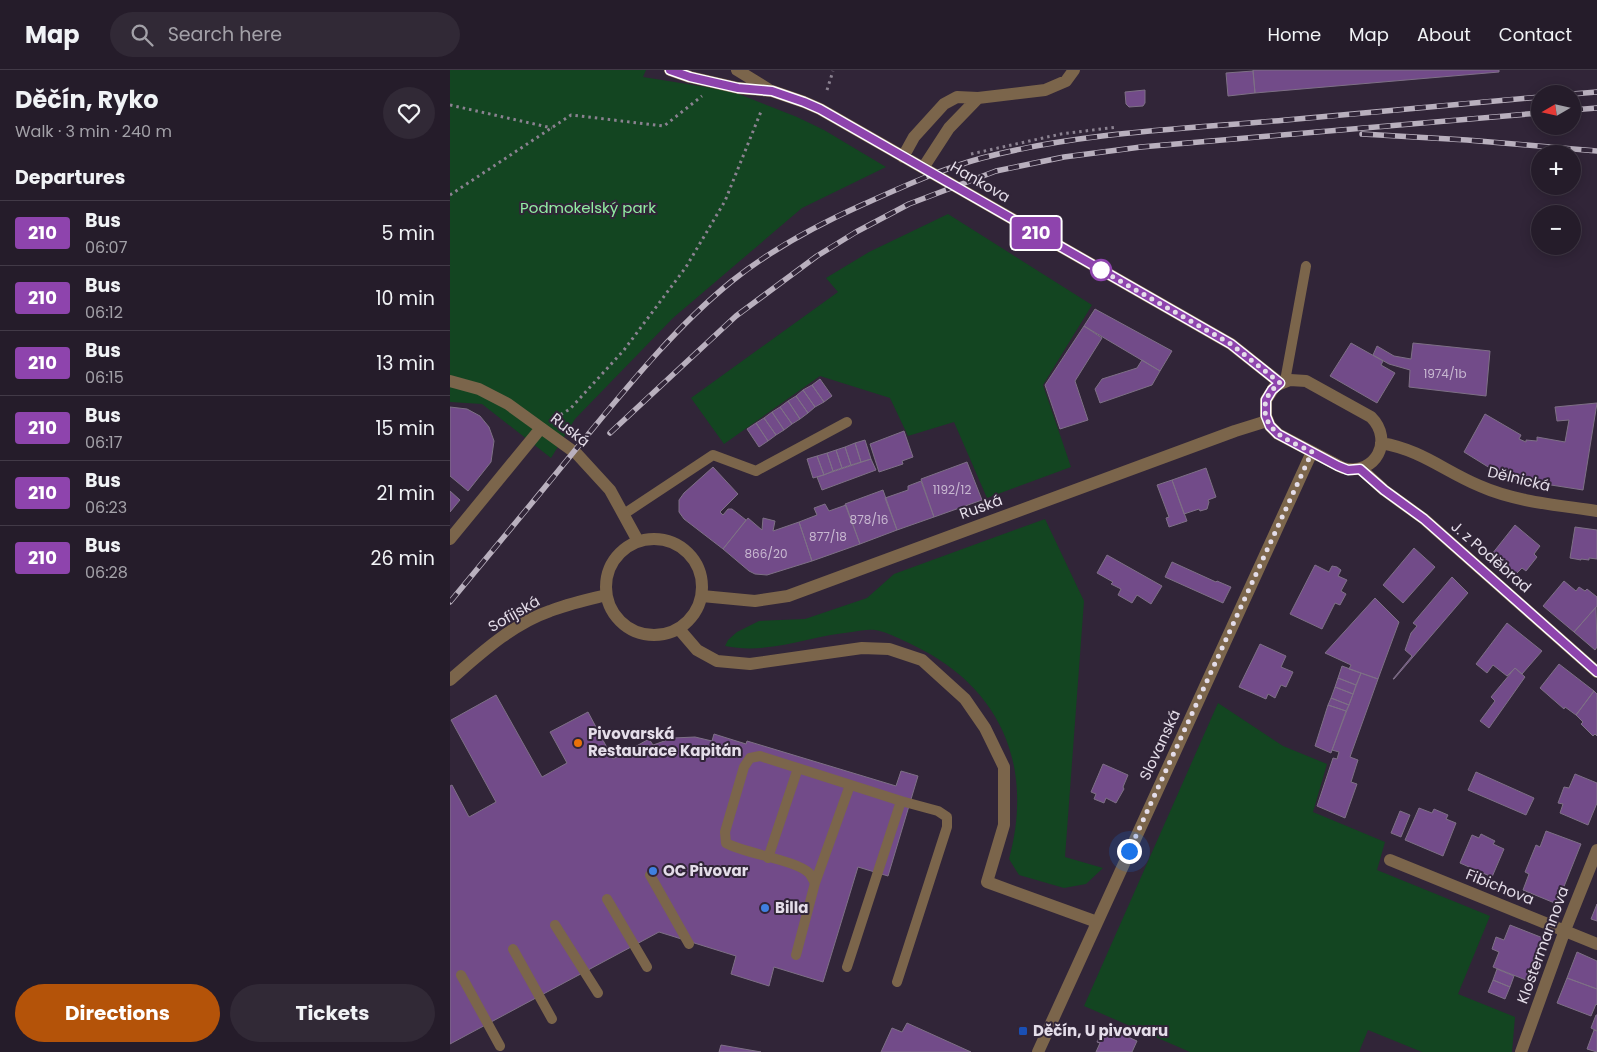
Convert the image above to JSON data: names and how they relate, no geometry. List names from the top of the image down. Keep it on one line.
{"streets":{"street":["Hankova","Ruská","Dělnická","J. z Poděbrad","Sofijská","Slovanská","Fibichova","Klostermannova"]},"crossings":[["Ruská","Sofijská"],["Fibichova","Klostermannova"]],"parks":["Podmokelský park"],"places":{"other":["Pivovarská Restaurace Kapitán","OC Pivovar","Billa"],"transit":["Děčín, U pivovaru"]},"lines":["bus line 210"],"house_numbers":["1974/1b","1192/12","878/16","877/18","866/20"],"north":"left","page":{"header":"Map","search":"Search here","nav":["Home","Map","About","Contact"],"heading":[["Děčín, Ryko","Walk · 3 min · 240 m"],"Departures"],"on_map":"210","map_buttons":["+","−"],"list":[{"mark":"210","name":"Bus","note":"06:07","value":"5 min"},{"mark":"210","name":"Bus","note":"06:12","value":"10 min"},{"mark":"210","name":"Bus","note":"06:15","value":"13 min"},{"mark":"210","name":"Bus","note":"06:17","value":"15 min"},{"mark":"210","name":"Bus","note":"06:23","value":"21 min"},{"mark":"210","name":"Bus","note":"06:28","value":"26 min"}],"buttons":["Directions","Tickets"]}}
